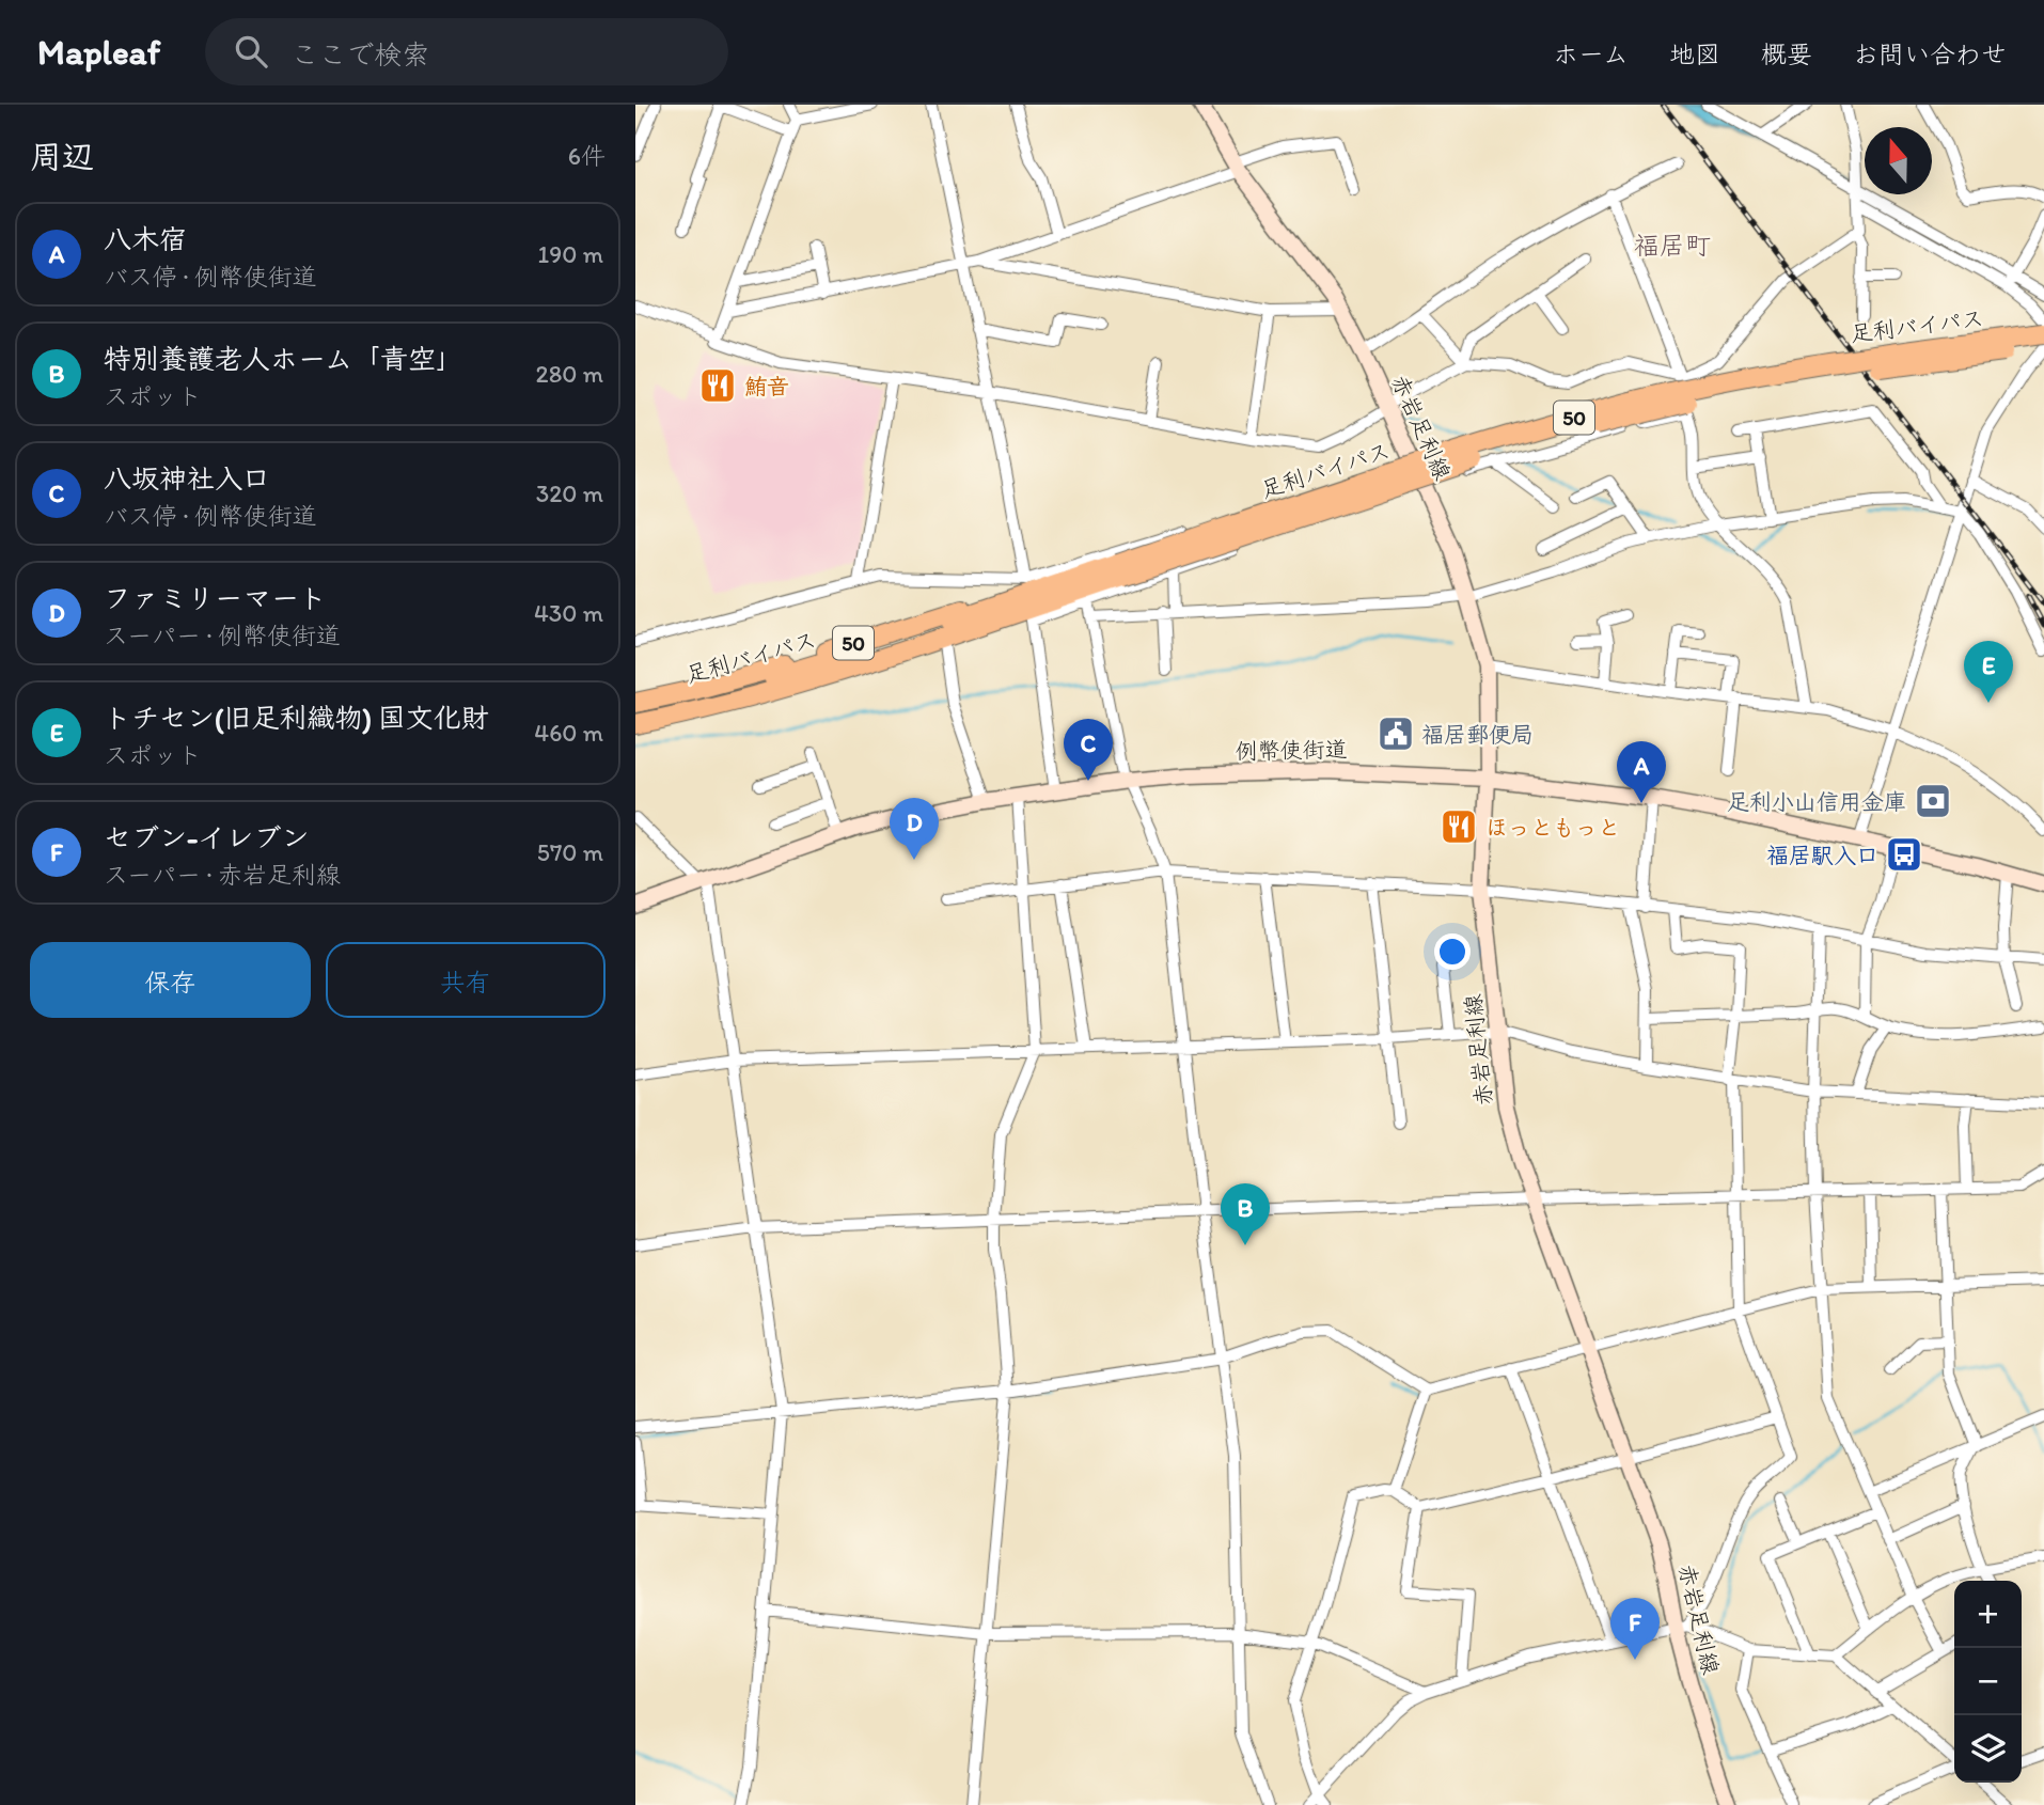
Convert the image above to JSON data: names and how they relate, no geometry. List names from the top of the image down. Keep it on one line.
{"streets":{"highway":["足利バイパス","50"],"main road":["赤岩足利線","例幣使街道"]},"crossings":[["足利バイパス","50"],["赤岩足利線","例幣使街道"]],"districts":["福居町"],"places":{"restaurant":["鮪音","ほっともっと"],"public building":["福居郵便局"],"bank":["足利小山信用金庫"],"bus stop":["福居駅入口"]},"north":"top","page":{"header":"Mapleaf","search":"ここで検索","nav":["ホーム","地図","概要","お問い合わせ"],"heading":["周辺","6件"],"list":[{"mark":"A","name":"八木宿","note":"バス停 · 例幣使街道","value":"190 m"},{"mark":"B","name":"特別養護老人ホーム「青空」","note":"スポット","value":"280 m"},{"mark":"C","name":"八坂神社入口","note":"バス停 · 例幣使街道","value":"320 m"},{"mark":"D","name":"ファミリーマート","note":"スーパー · 例幣使街道","value":"430 m"},{"mark":"E","name":"トチセン(旧足利織物) 国文化財","note":"スポット","value":"460 m"},{"mark":"F","name":"セブン-イレブン","note":"スーパー · 赤岩足利線","value":"570 m"}],"pins":["E","C","A","D","B","F"],"buttons":["保存","共有"],"map_buttons":["+","−"]}}
